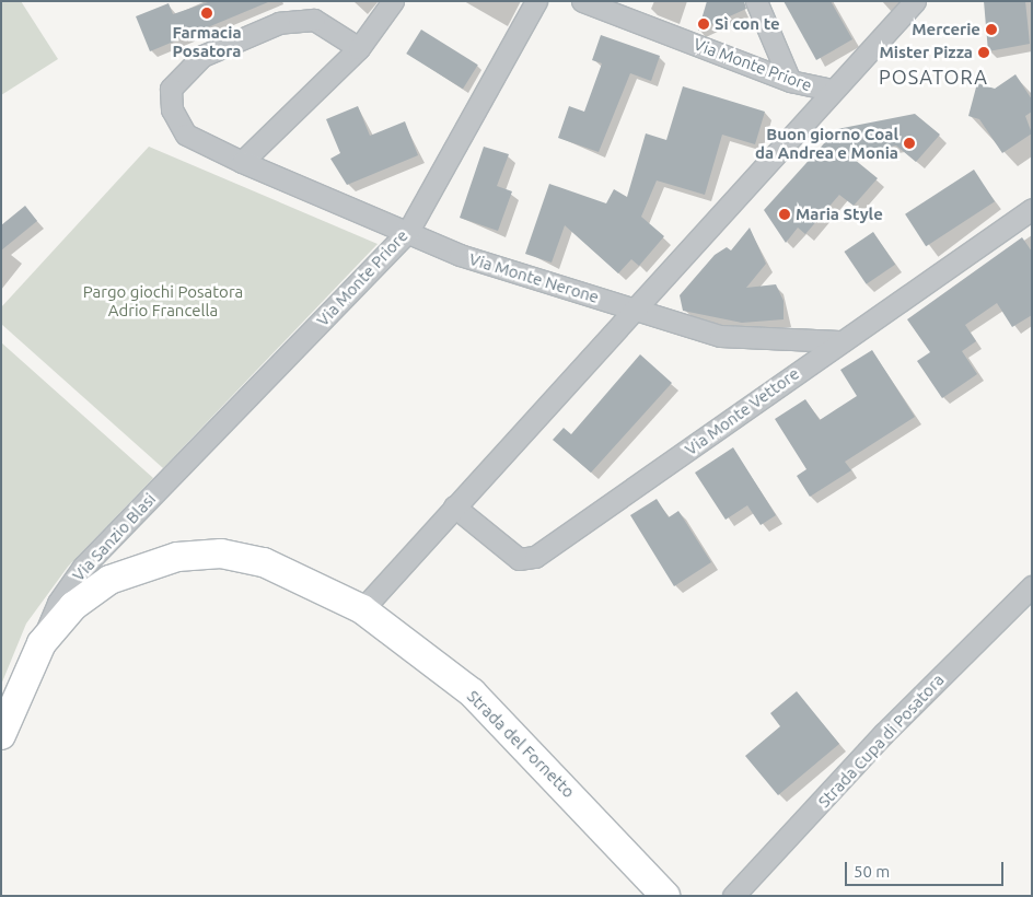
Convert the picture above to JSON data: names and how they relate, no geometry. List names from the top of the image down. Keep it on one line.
{"streets":{"street":["Via Monte Priore","Via Monte Nerone","Via Monte Vettore","Via Sanzio Blasi","Strada Cupa di Posatora","Strada del Fornetto"]},"crossings":[["Via Monte Priore","Via Monte Nerone"],["Via Monte Priore","Via Sanzio Blasi"],["Via Monte Nerone","Via Monte Vettore"],["Via Sanzio Blasi","Strada del Fornetto"]],"districts":["POSATORA"],"parks":["Pargo giochi Posatora Adrio Francella"],"places":["Farmacia Posatora","Sì con te","Mercerie","Mister Pizza","Buon giorno Coal da Andrea e Monia","Maria Style"],"scale_bar":"50 m"}
